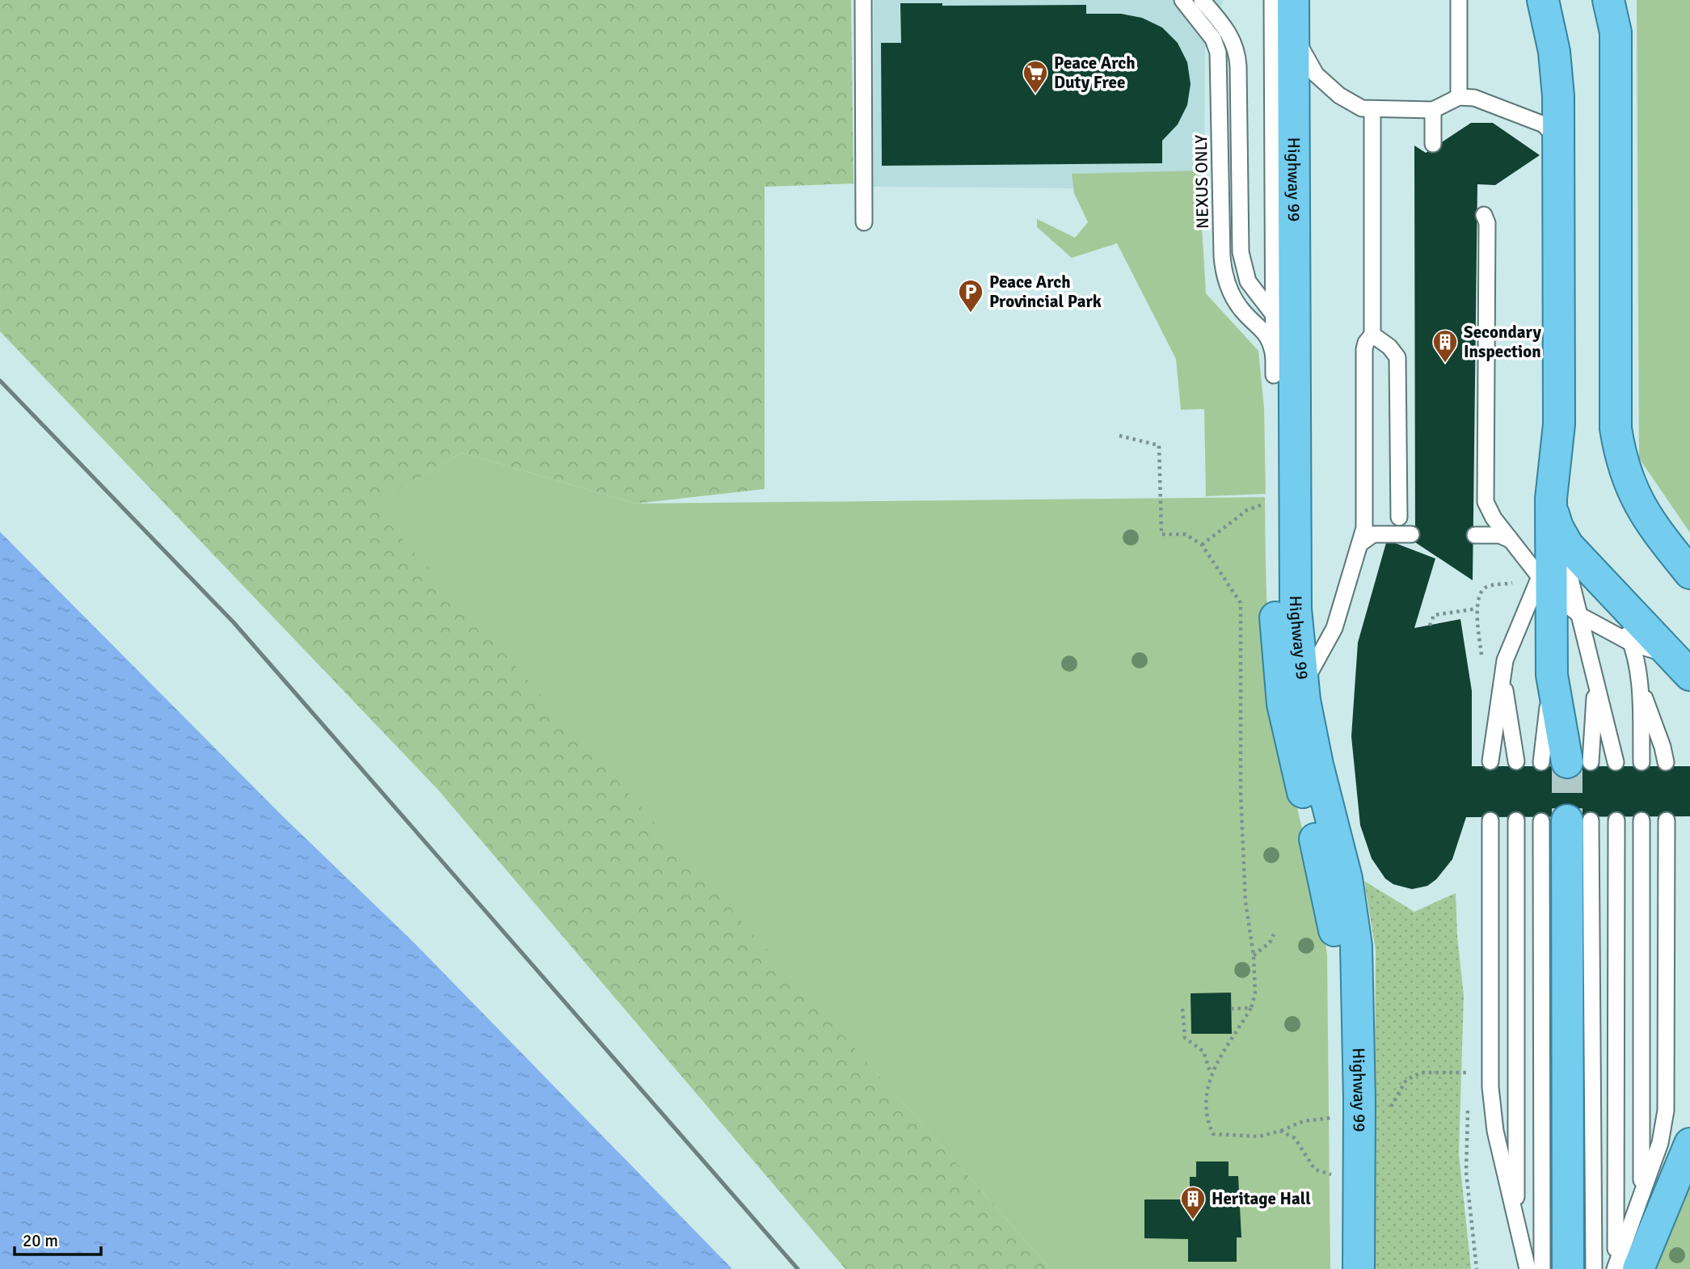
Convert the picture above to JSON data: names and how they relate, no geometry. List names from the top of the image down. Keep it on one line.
{"streets":{"highway":["Highway 99"],"lane":["NEXUS ONLY"]},"crossings":[["Highway 99","NEXUS ONLY"]],"places":{"supermarket":["Peace Arch Duty Free"],"parking":["Peace Arch Provincial Park"],"building":["Secondary Inspection","Heritage Hall"]},"scale_bar":"20 m"}
